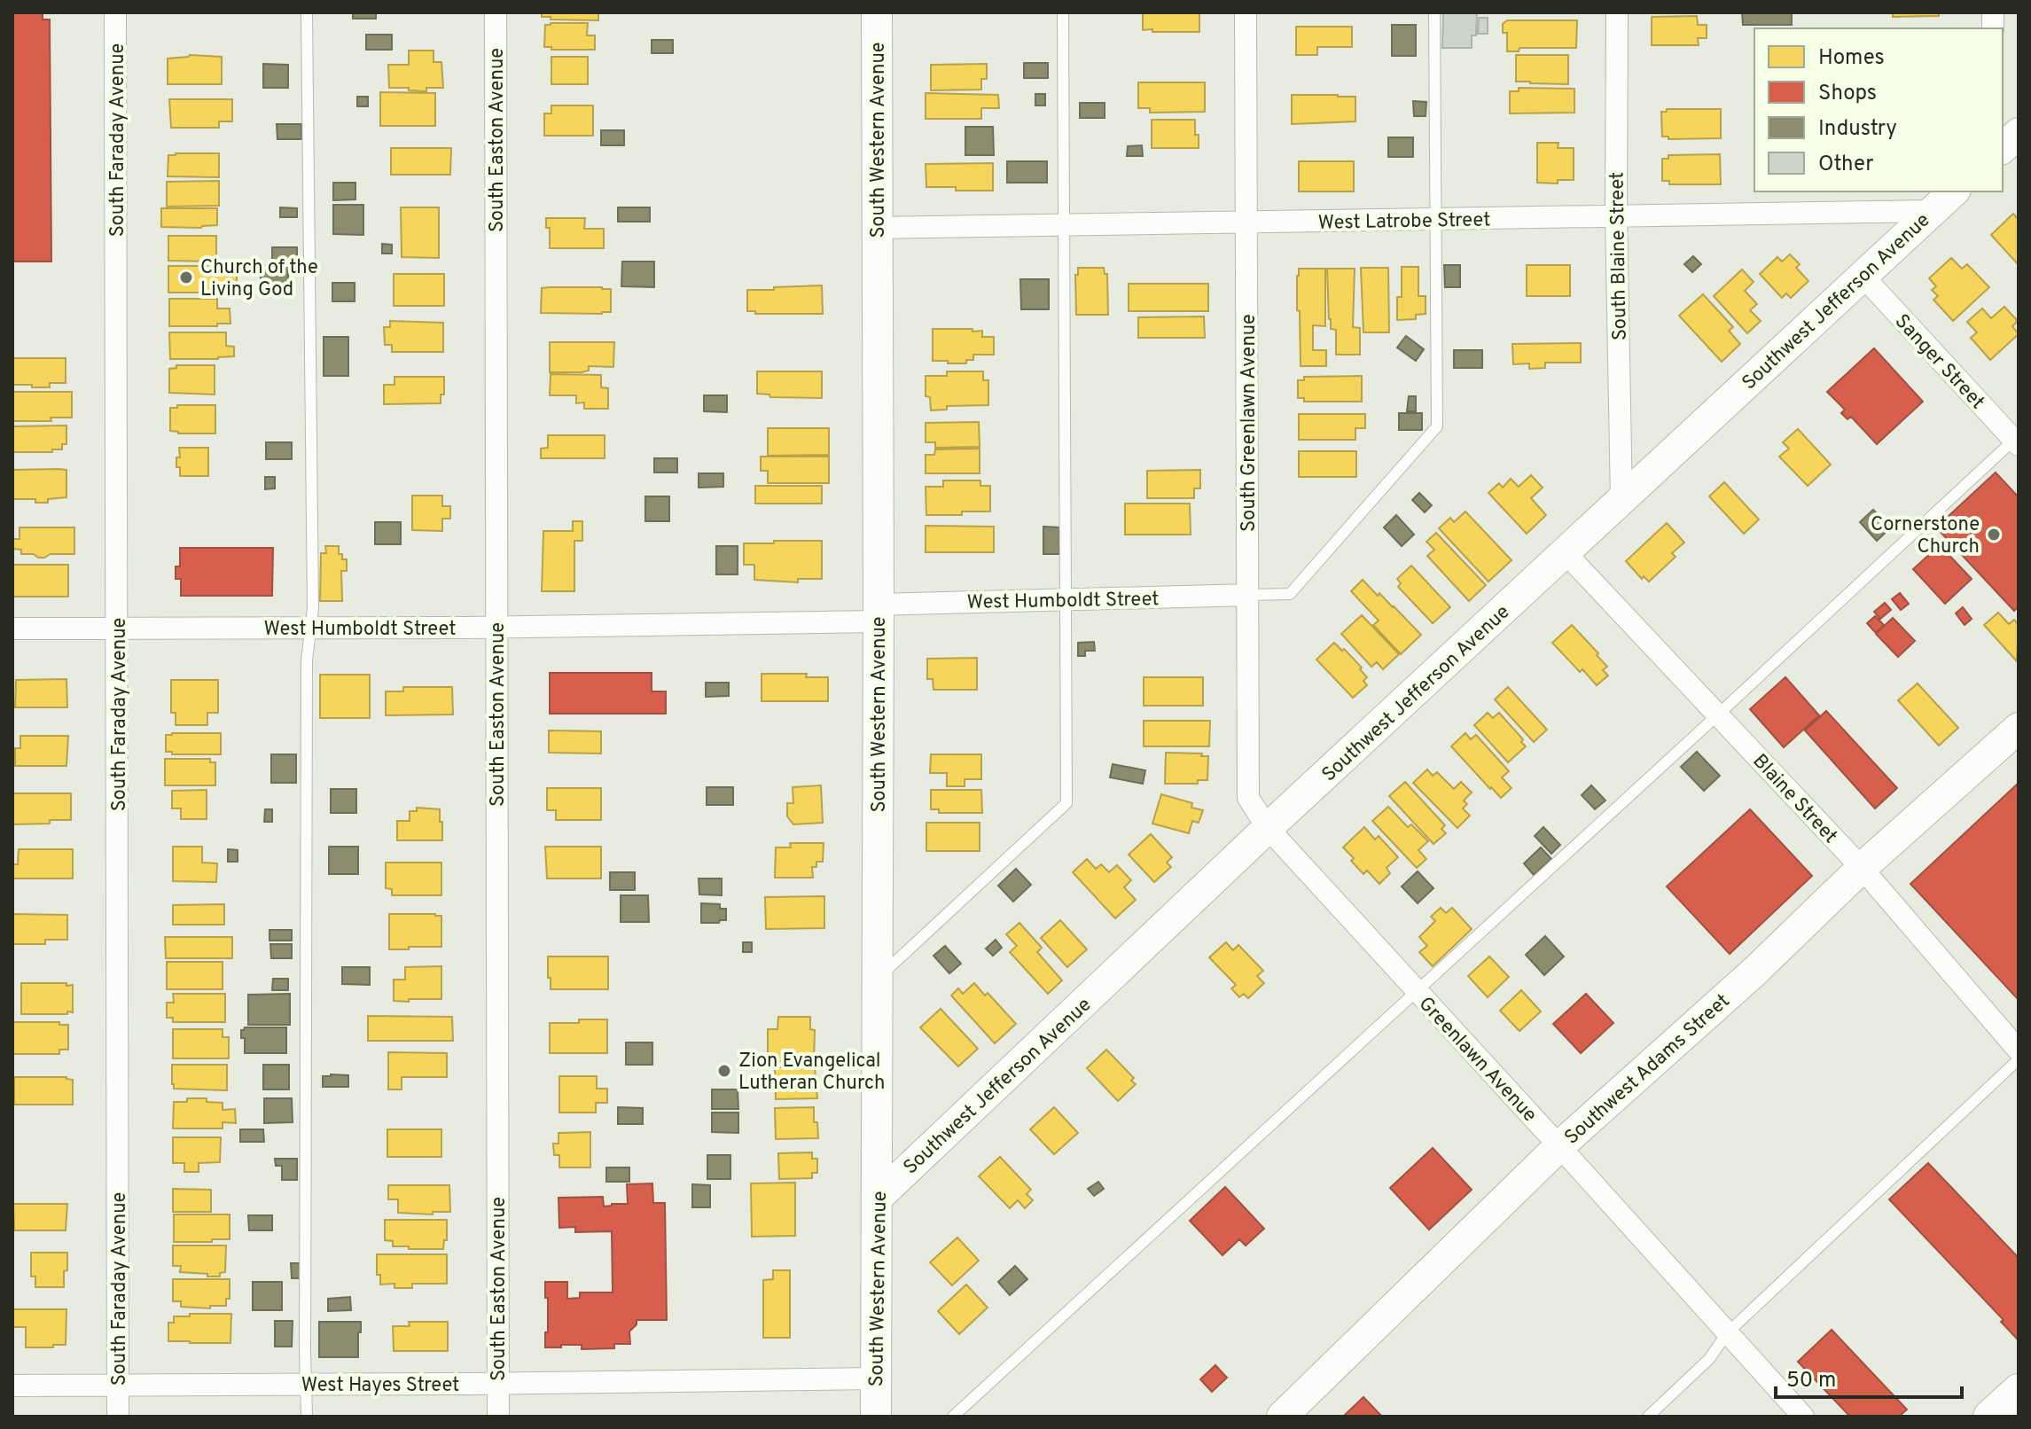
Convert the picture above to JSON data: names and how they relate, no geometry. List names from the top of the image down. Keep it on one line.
{"streets":{"main road":["South Western Avenue","Southwest Jefferson Avenue","Southwest Adams Street"],"street":["South Faraday Avenue","South Easton Avenue","West Latrobe Street","South Blaine Street","Sanger Street","South Greenlawn Avenue","West Humboldt Street","Blaine Street","Greenlawn Avenue","West Hayes Street"]},"crossings":[["South Faraday Avenue","West Humboldt Street"],["South Faraday Avenue","West Hayes Street"],["South Easton Avenue","West Humboldt Street"],["South Easton Avenue","West Hayes Street"],["South Western Avenue","West Latrobe Street"],["South Western Avenue","Southwest Jefferson Avenue"],["South Western Avenue","West Humboldt Street"],["South Western Avenue","West Hayes Street"],["West Latrobe Street","South Blaine Street"],["West Latrobe Street","Southwest Jefferson Avenue"],["West Latrobe Street","South Greenlawn Avenue"],["South Blaine Street","Southwest Jefferson Avenue"],["Southwest Jefferson Avenue","Sanger Street"],["Southwest Jefferson Avenue","South Greenlawn Avenue"],["Southwest Jefferson Avenue","Blaine Street"],["Southwest Jefferson Avenue","Greenlawn Avenue"],["South Greenlawn Avenue","West Humboldt Street"],["South Greenlawn Avenue","Greenlawn Avenue"],["Blaine Street","Southwest Adams Street"],["Greenlawn Avenue","Southwest Adams Street"]],"places":["Church of the Living God","Cornerstone Church","Zion Evangelical Lutheran Church"],"legend":["Homes","Shops","Industry","Other"],"scale_bar":"50 m"}
